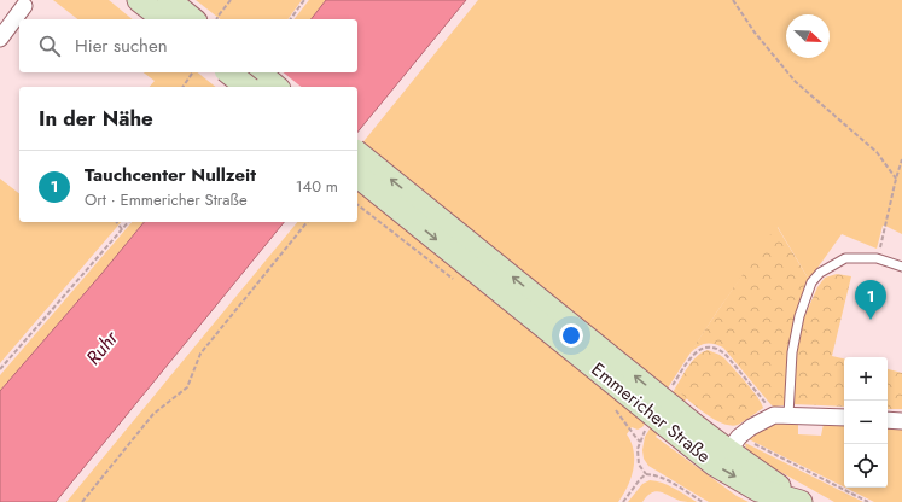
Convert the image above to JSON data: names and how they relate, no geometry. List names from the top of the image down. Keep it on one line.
{"streets":{"main road":["Emmericher Straße"]},"water":["Ruhr"],"north":"bottom right","page":{"search":"Hier suchen","heading":"In der Nähe","list":[{"mark":"1","name":"Tauchcenter Nullzeit","note":"Ort · Emmericher Straße","value":"140 m"}],"pins":"1","map_buttons":["+","−"]}}
